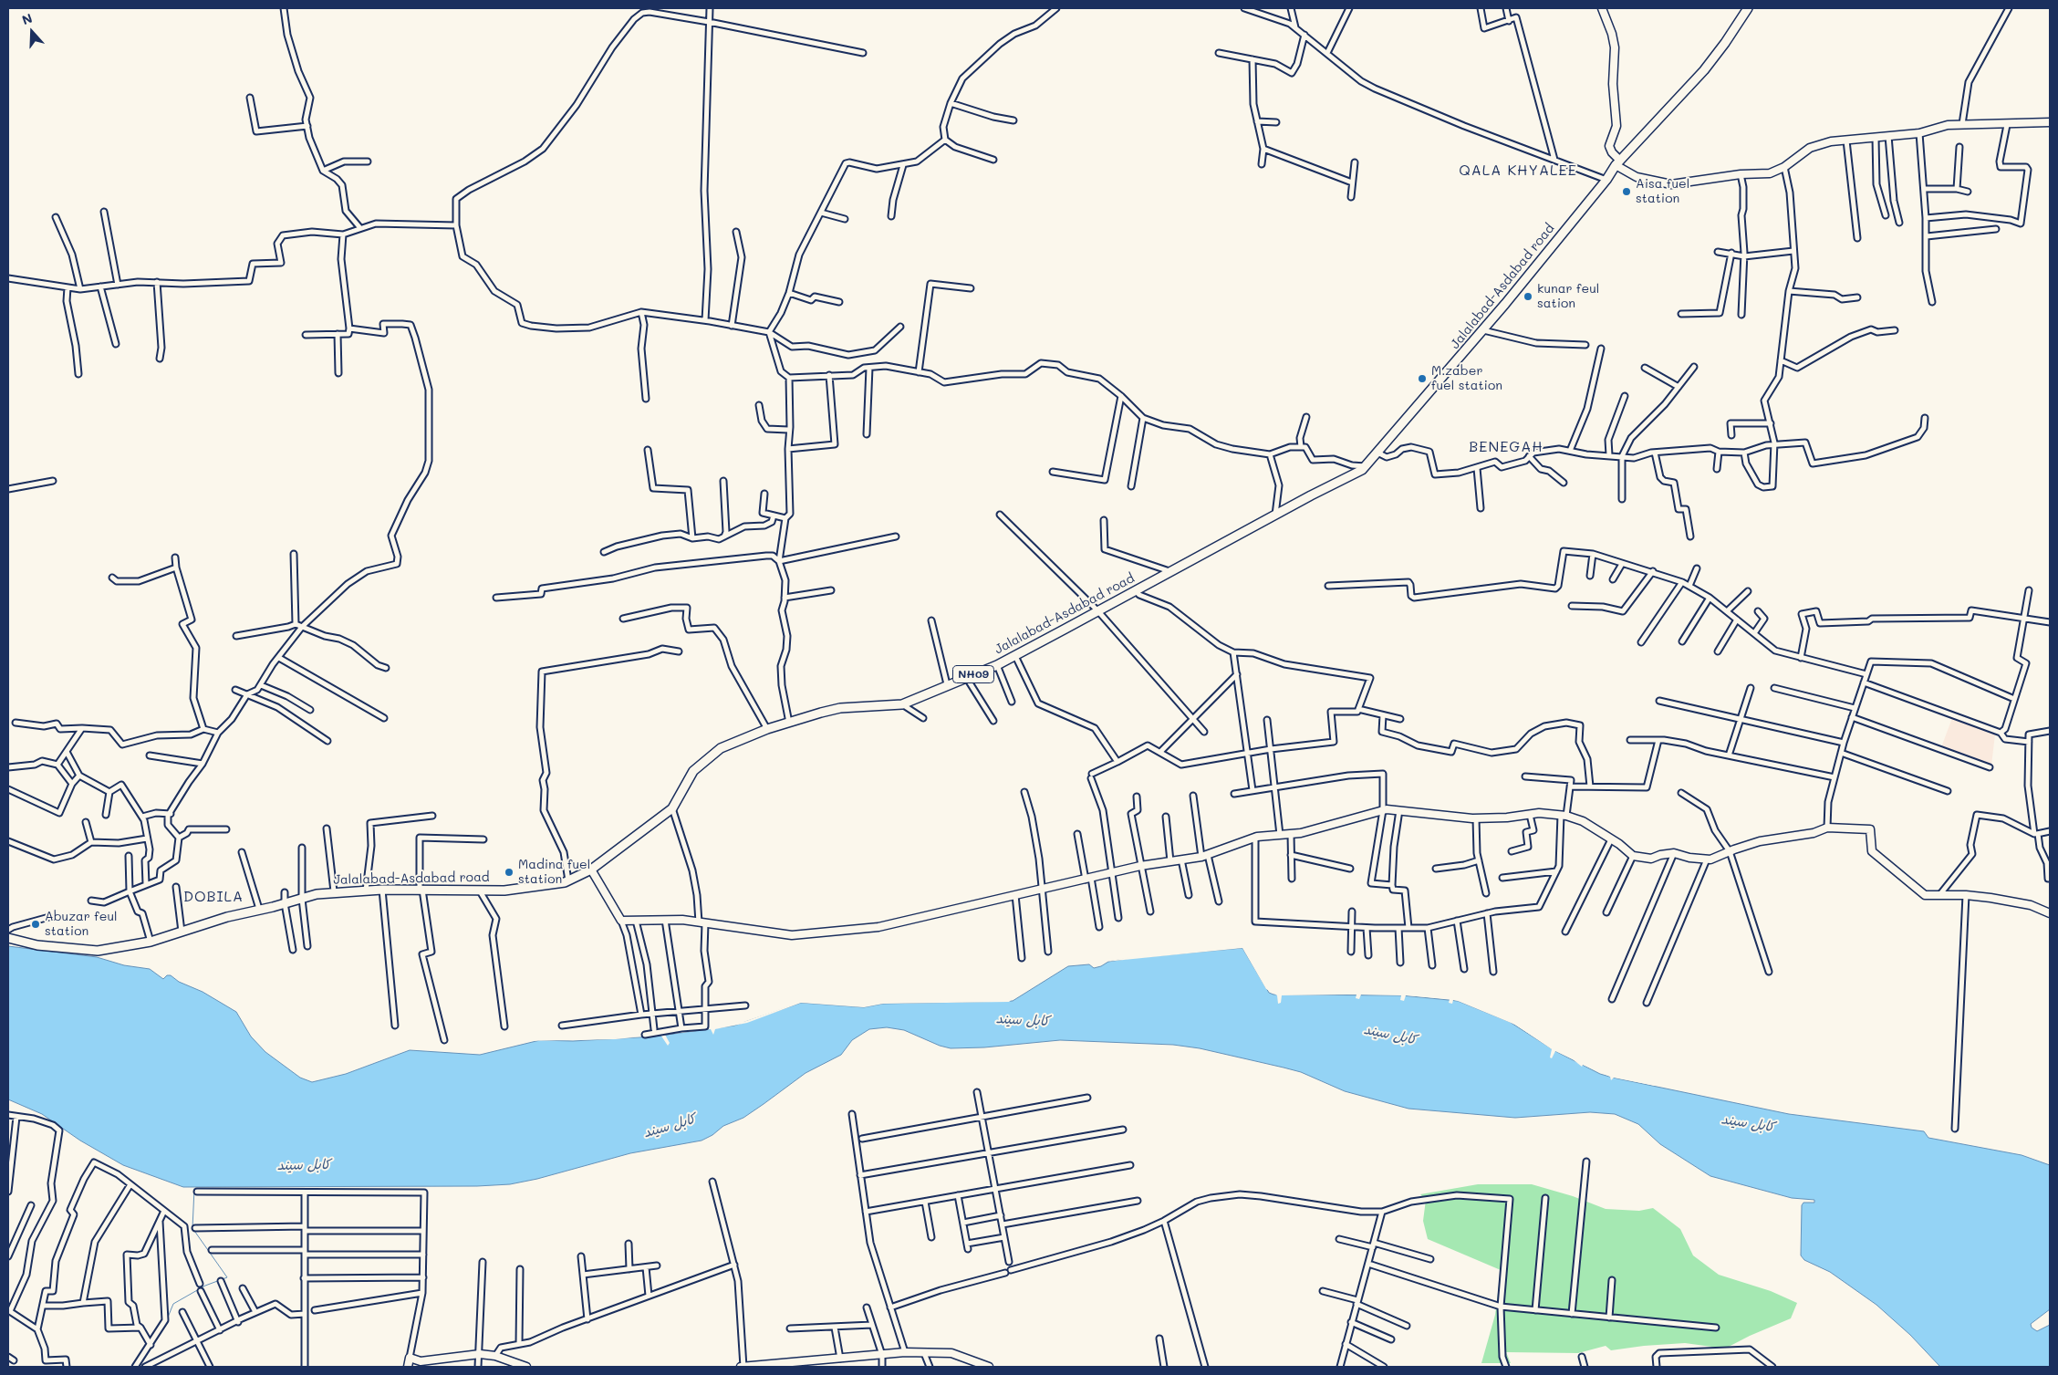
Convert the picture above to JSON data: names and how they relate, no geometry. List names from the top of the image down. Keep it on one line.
{"streets":{"main road":["Jalalabad-Asdabad road","NH09"]},"districts":["QALA KHYALEE","BENEGAH","DOBILA"],"water":["کابل سيند"],"places":["Aisa fuel station","kunar feul sation","M.zaber fuel station","Madina fuel station","Abuzar feul station"],"north":"top"}
